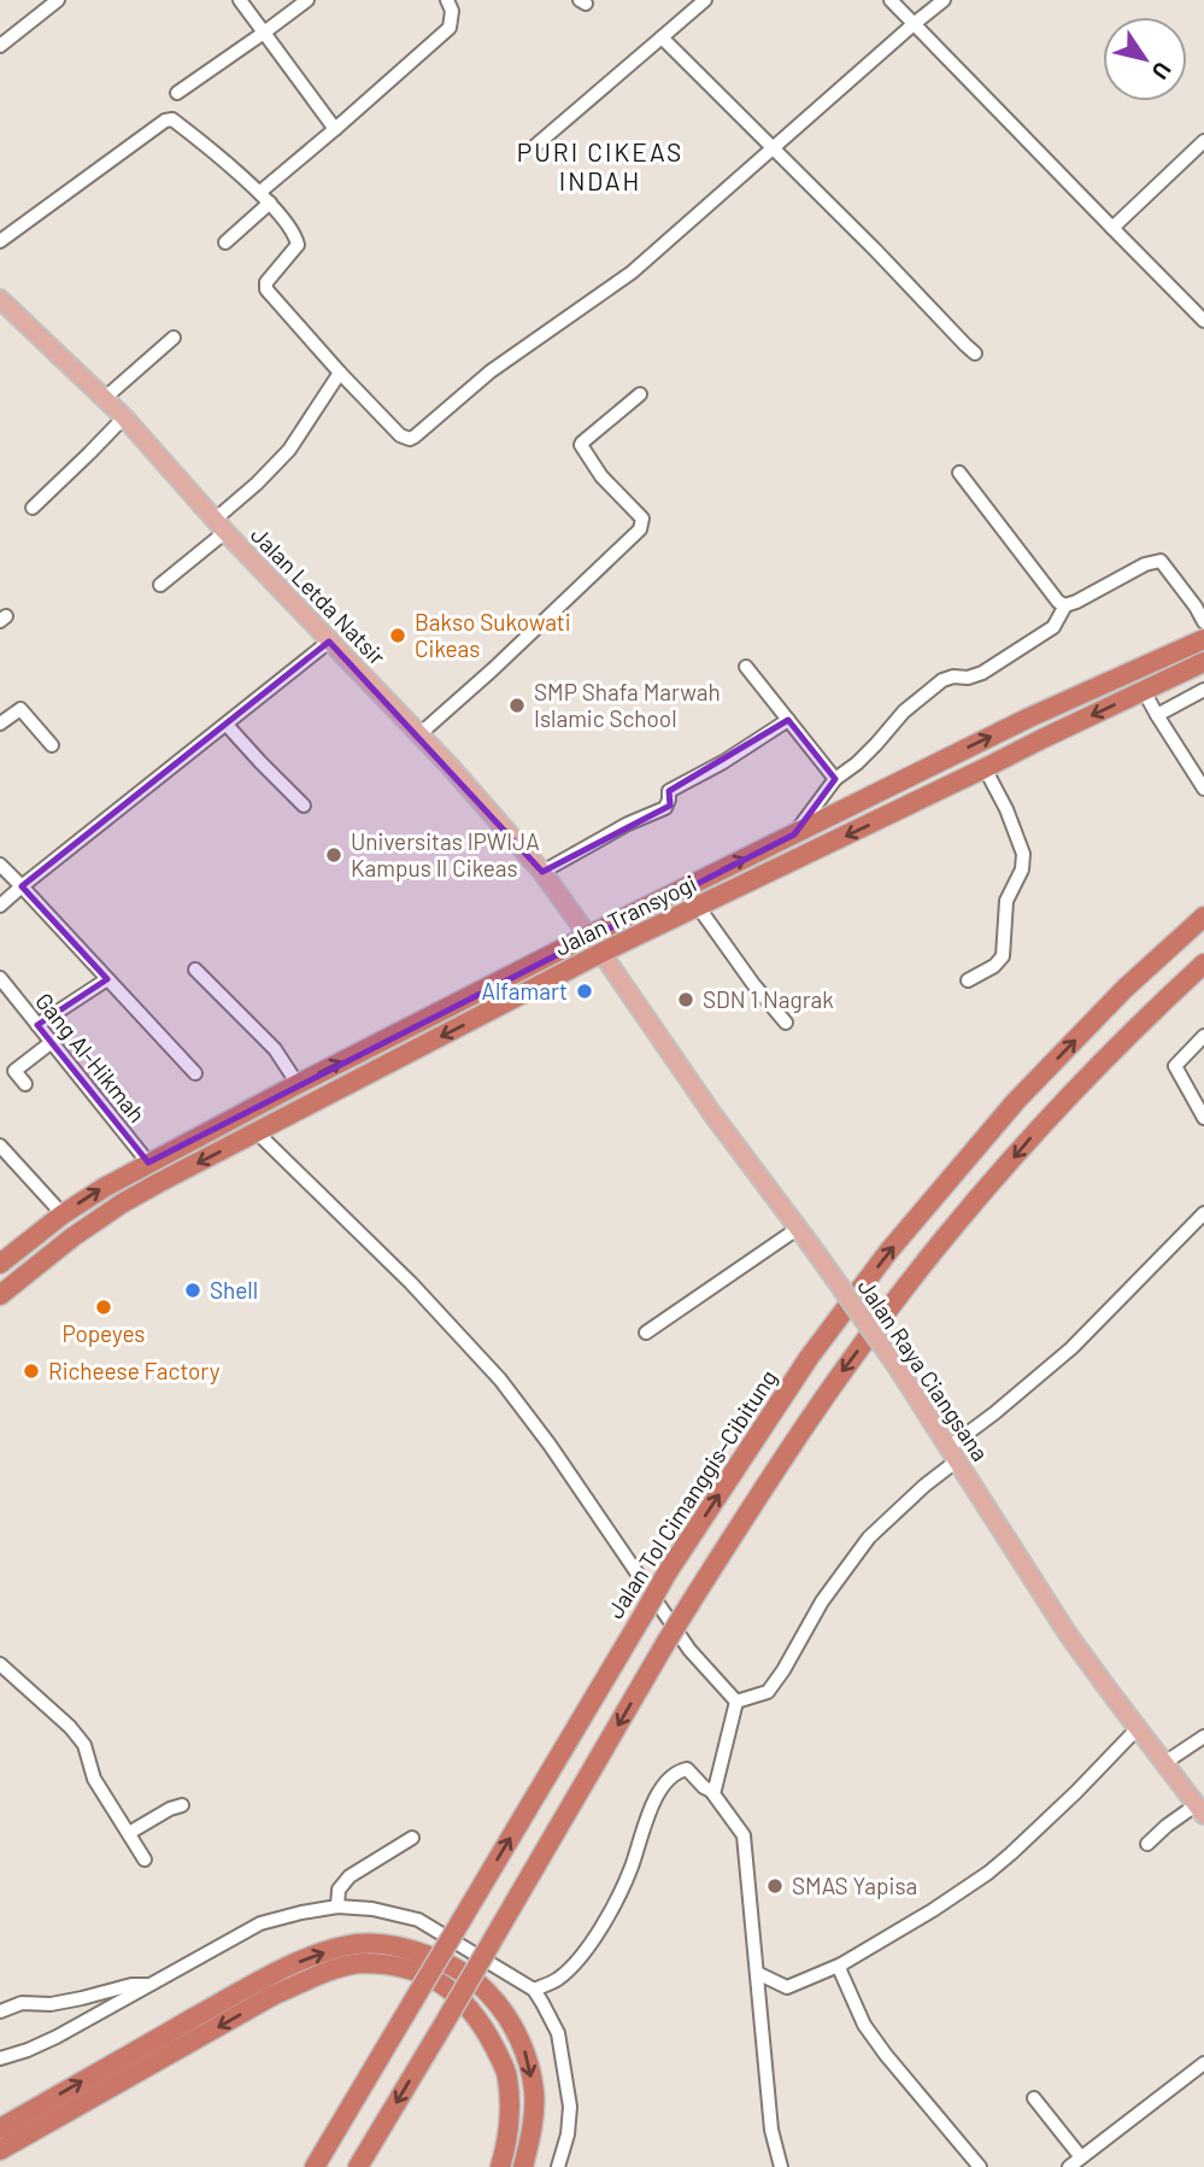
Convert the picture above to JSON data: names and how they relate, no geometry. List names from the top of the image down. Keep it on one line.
{"streets":{"highway":["Jalan Transyogi","Jalan Tol Cimanggis–Cibitung"],"main road":["Jalan Letda Natsir","Jalan Raya Ciangsana"],"street":["Gang Al-Hikmah"]},"crossings":[["Jalan Letda Natsir","Jalan Transyogi"],["Jalan Transyogi","Gang Al-Hikmah"],["Jalan Transyogi","Jalan Raya Ciangsana"]],"districts":["PURI CIKEAS INDAH"],"places":["Bakso Sukowati Cikeas","SMP Shafa Marwah Islamic School","Universitas IPWIJA Kampus II Cikeas","Alfamart","SDN 1 Nagrak","Shell","Popeyes","Richeese Factory","SMAS Yapisa"],"north":"bottom right"}
